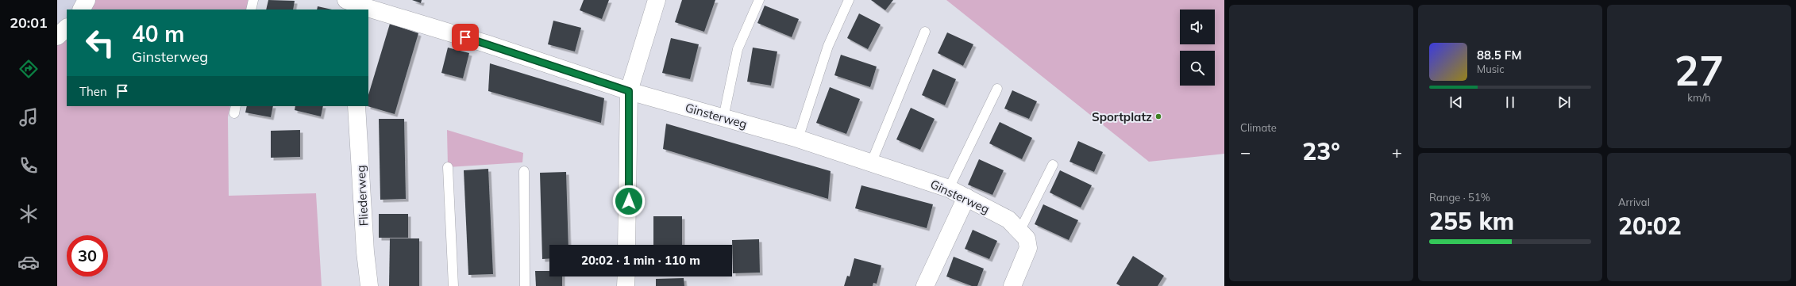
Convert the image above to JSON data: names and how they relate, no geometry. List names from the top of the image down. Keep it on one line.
{"streets":{"street":["Ginsterweg","Fliederweg"]},"places":["Sportplatz"],"page":{"tabs":"20:01","tile":["Climate",["27","km/h"],["Range · 51%","255 km"],["Arrival","20:02"]],"turn":["40 m","Ginsterweg"],"song":["88.5 FM","Music"],"then":"Then","heat":["−","23°","+"],"limit":"30","trip":"20:02 · 1 min · 110 m"}}
